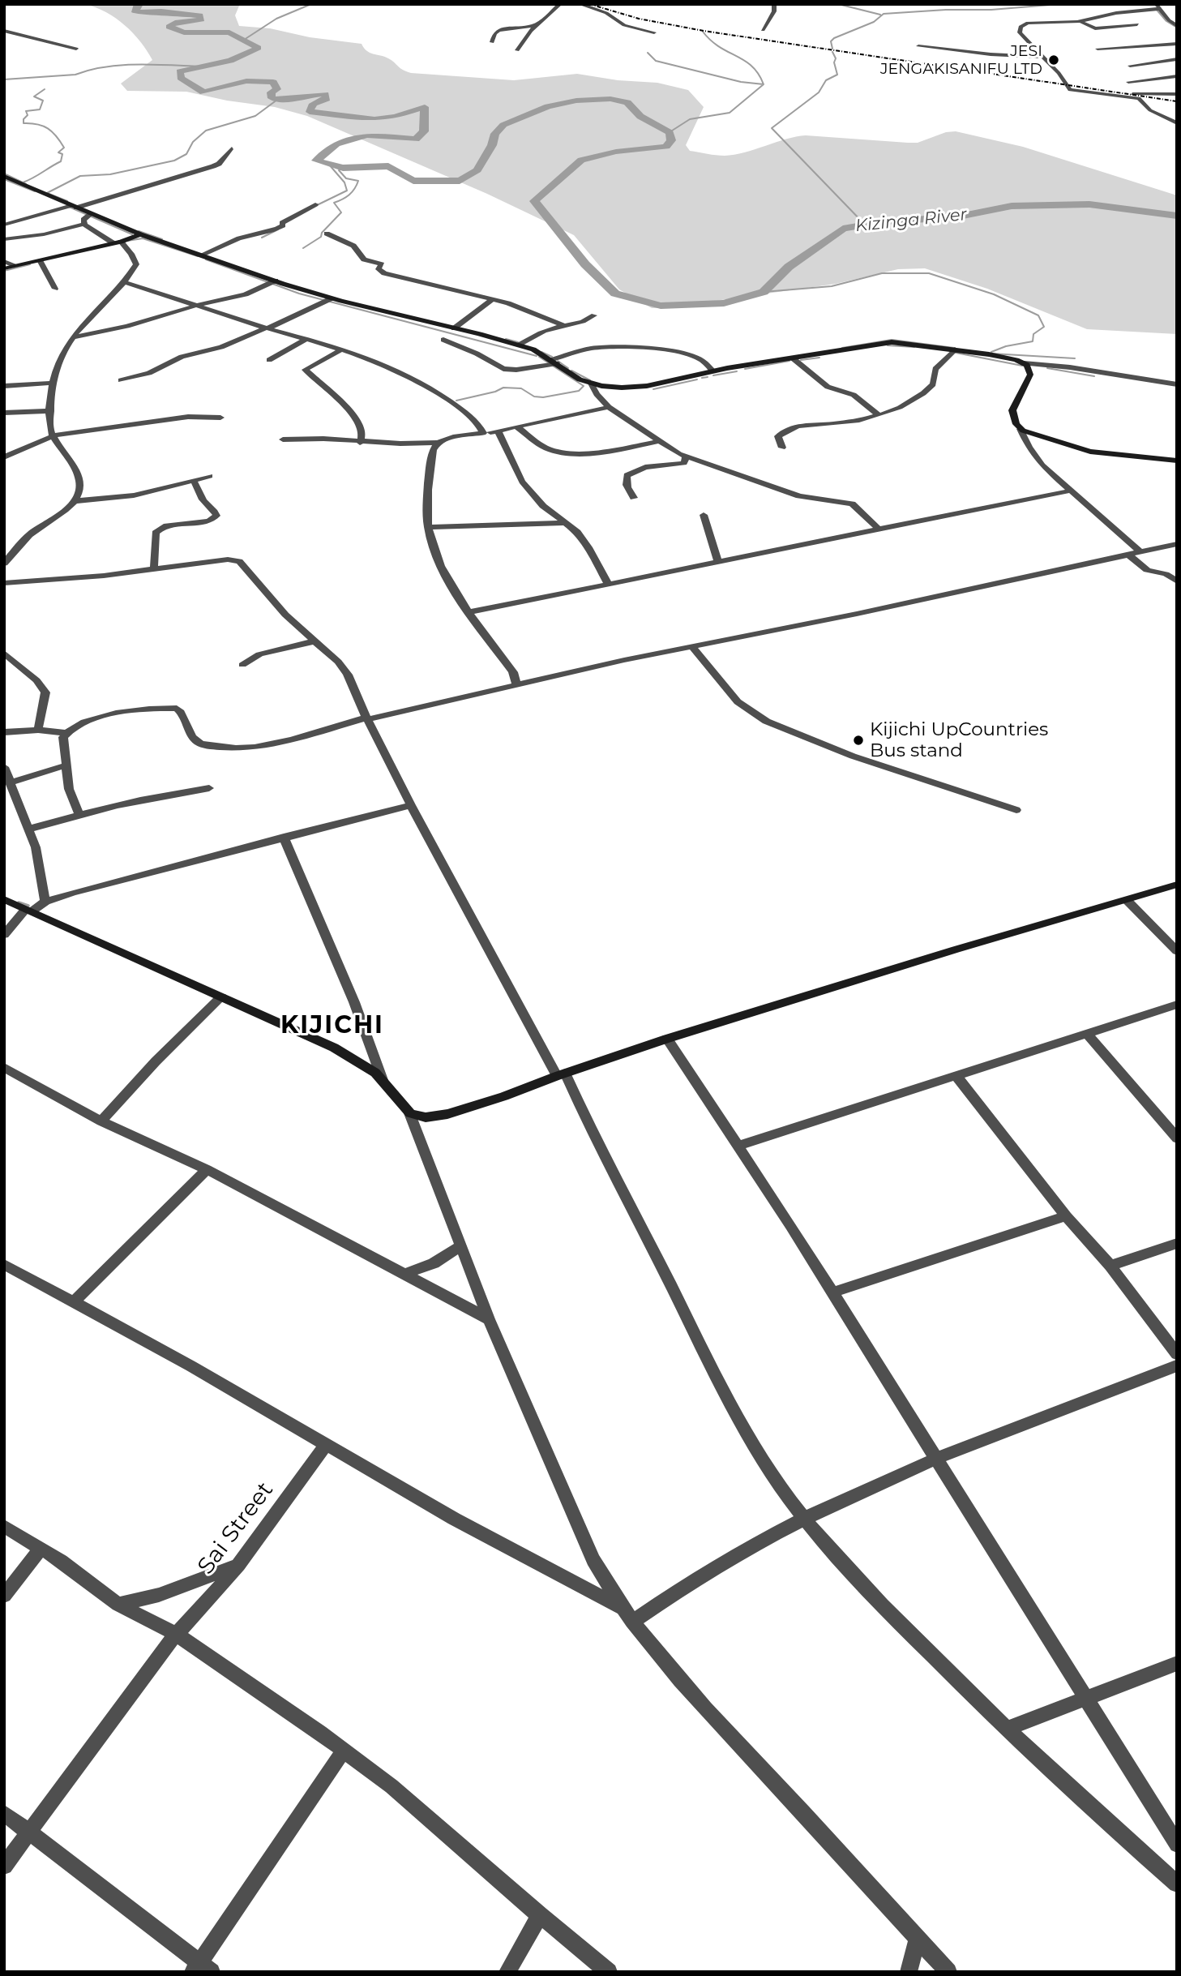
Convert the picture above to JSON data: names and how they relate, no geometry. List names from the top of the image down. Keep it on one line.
{"streets":{"street":["Sai Street"]},"districts":["KIJICHI"],"water":["Kizinga River"],"places":["JESI JENGAKISANIFU LTD","Kijichi UpCountries Bus stand"]}
